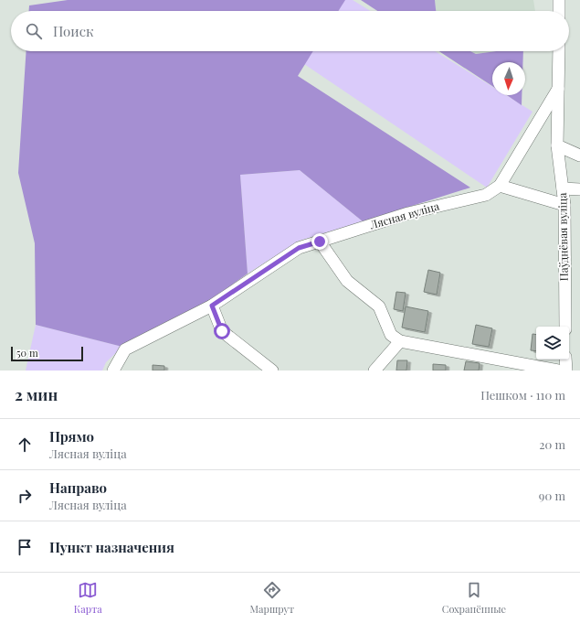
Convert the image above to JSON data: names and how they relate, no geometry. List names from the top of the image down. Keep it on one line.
{"streets":{"street":["Лясная вуліца","Паўднёвая вуліца"]},"scale_bar":"50 m","north":"bottom","page":{"search":"Поиск","scale":"50 m","heading":["2 мин","Пешком · 110 m"],"list":[["Прямо","Лясная вуліца","20 m"],["Направо","Лясная вуліца","90 m"],"Пункт назначения"],"nav":["Карта","Маршрут","Сохранённые"]}}
